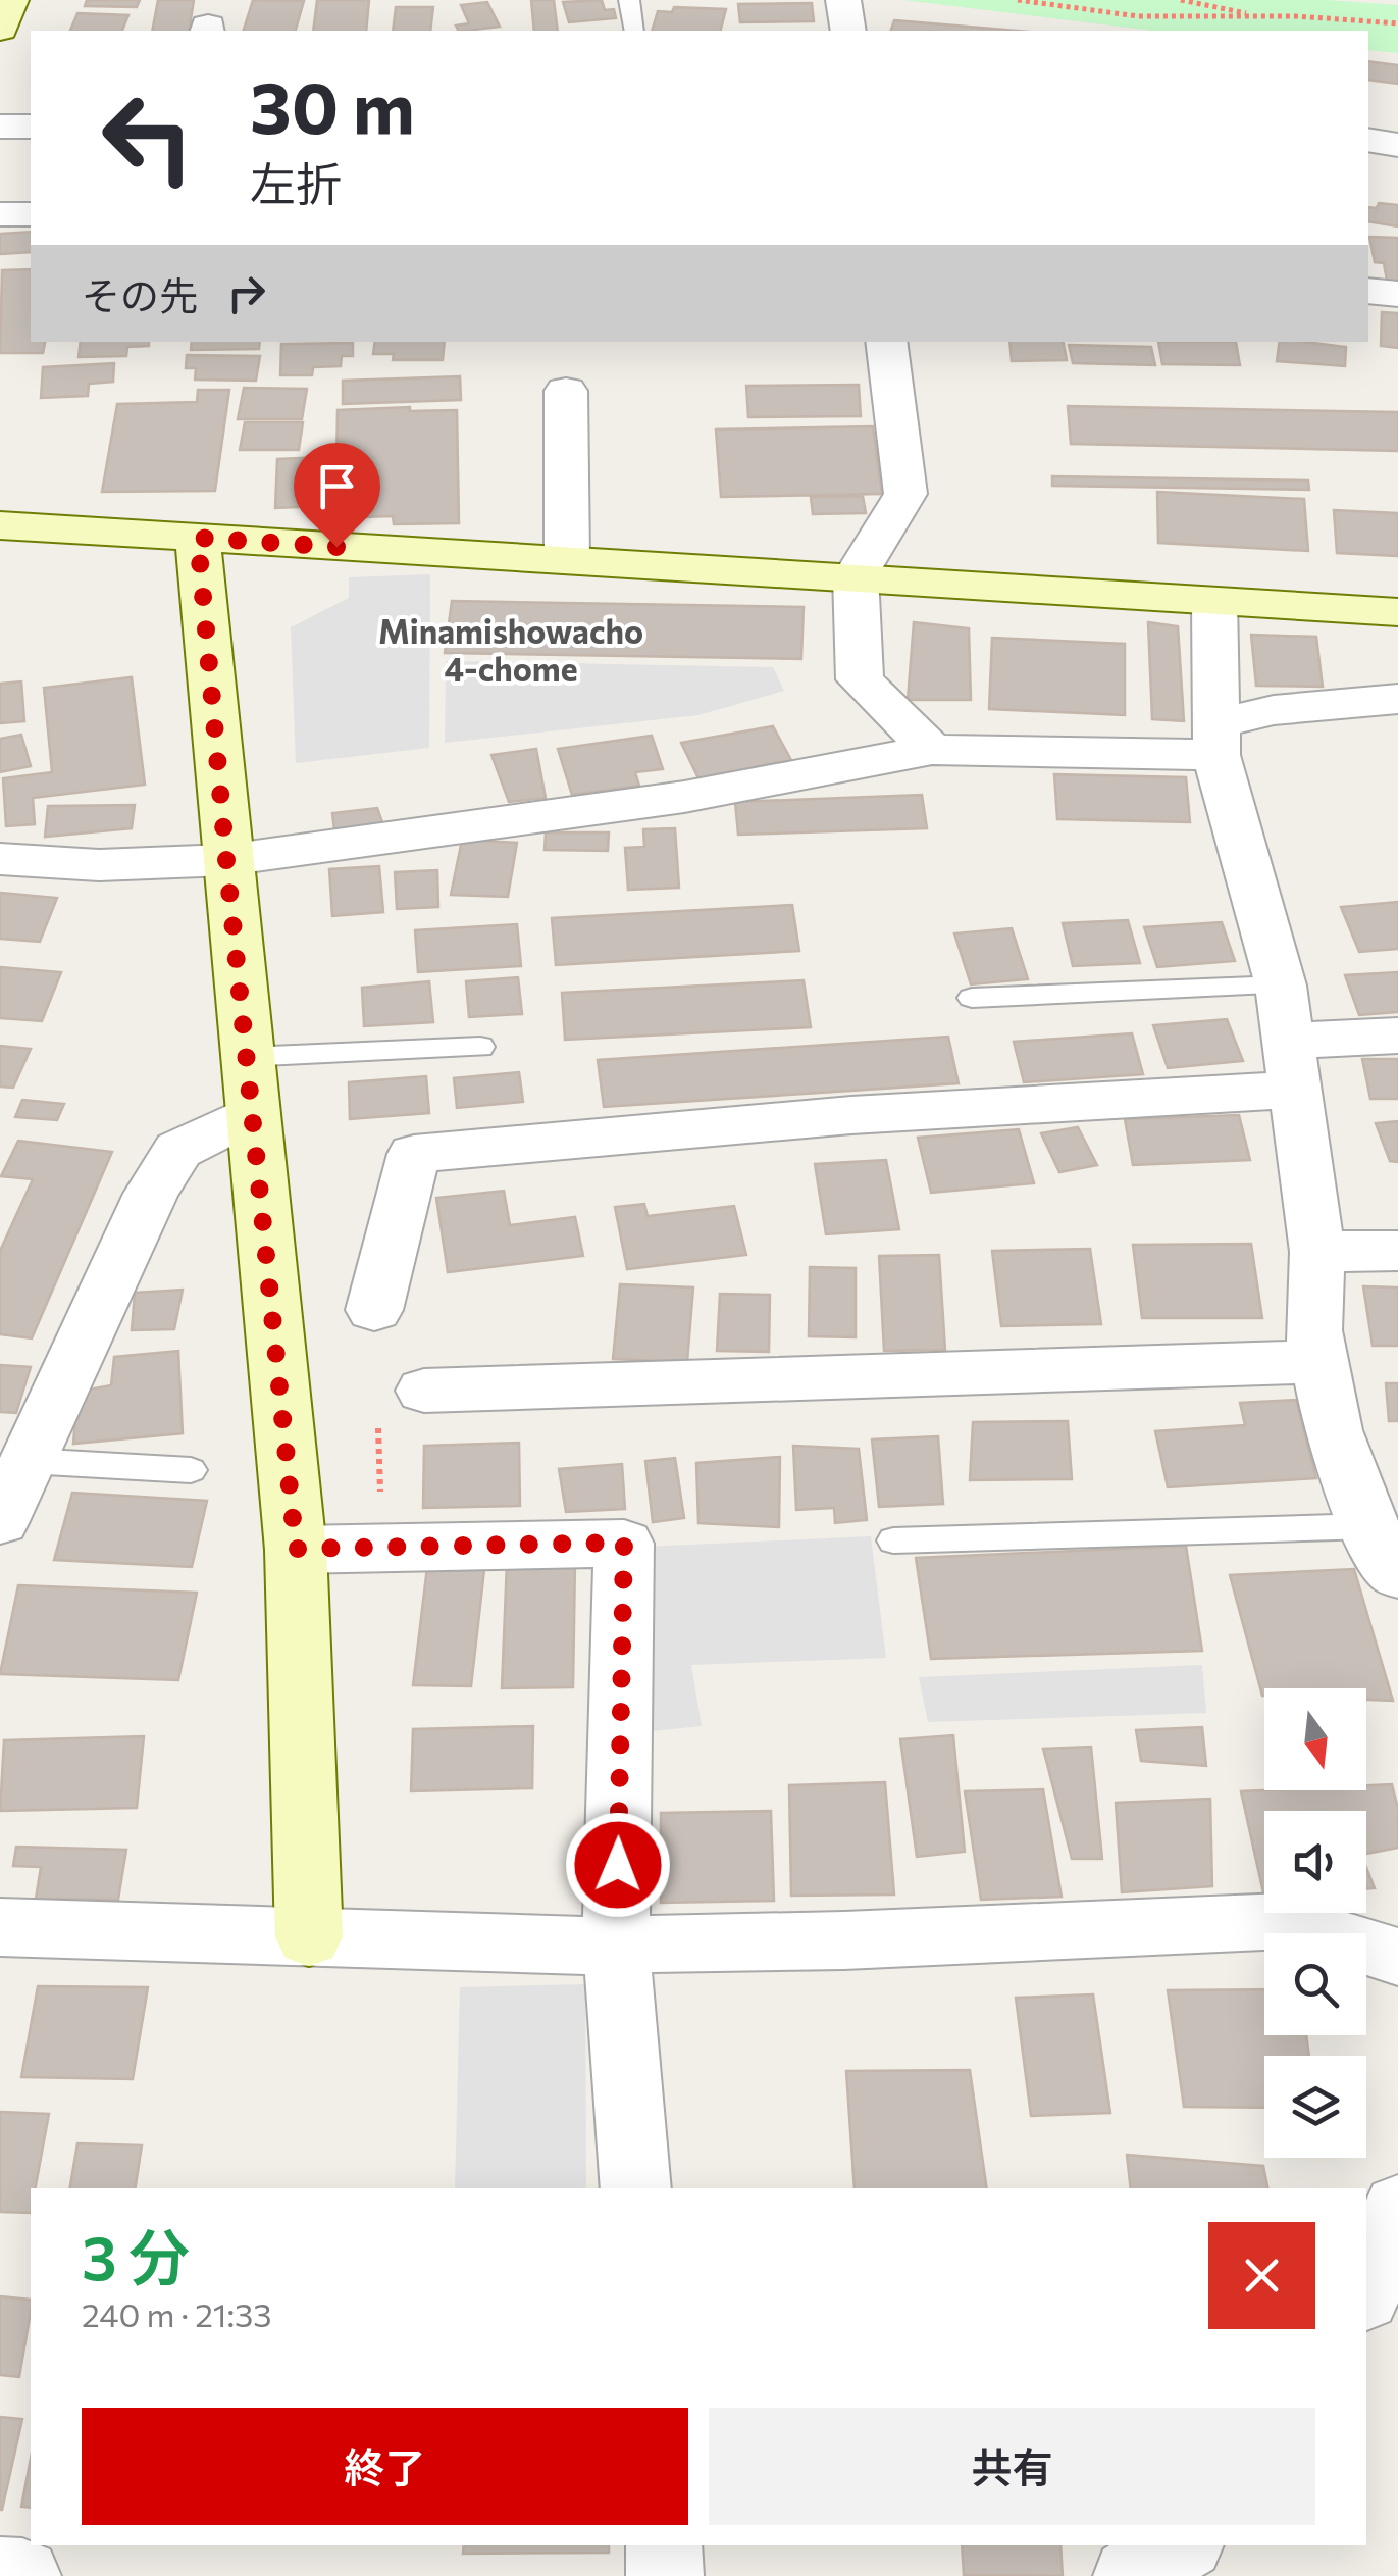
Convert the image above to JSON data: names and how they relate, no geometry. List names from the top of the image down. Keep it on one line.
{"districts":["Minamishowacho 4-chome"],"north":"bottom","page":{"turn":["30 m","左折"],"then":"その先","heading":["3 分","240 m · 21:33"],"buttons":["終了","共有"]}}
